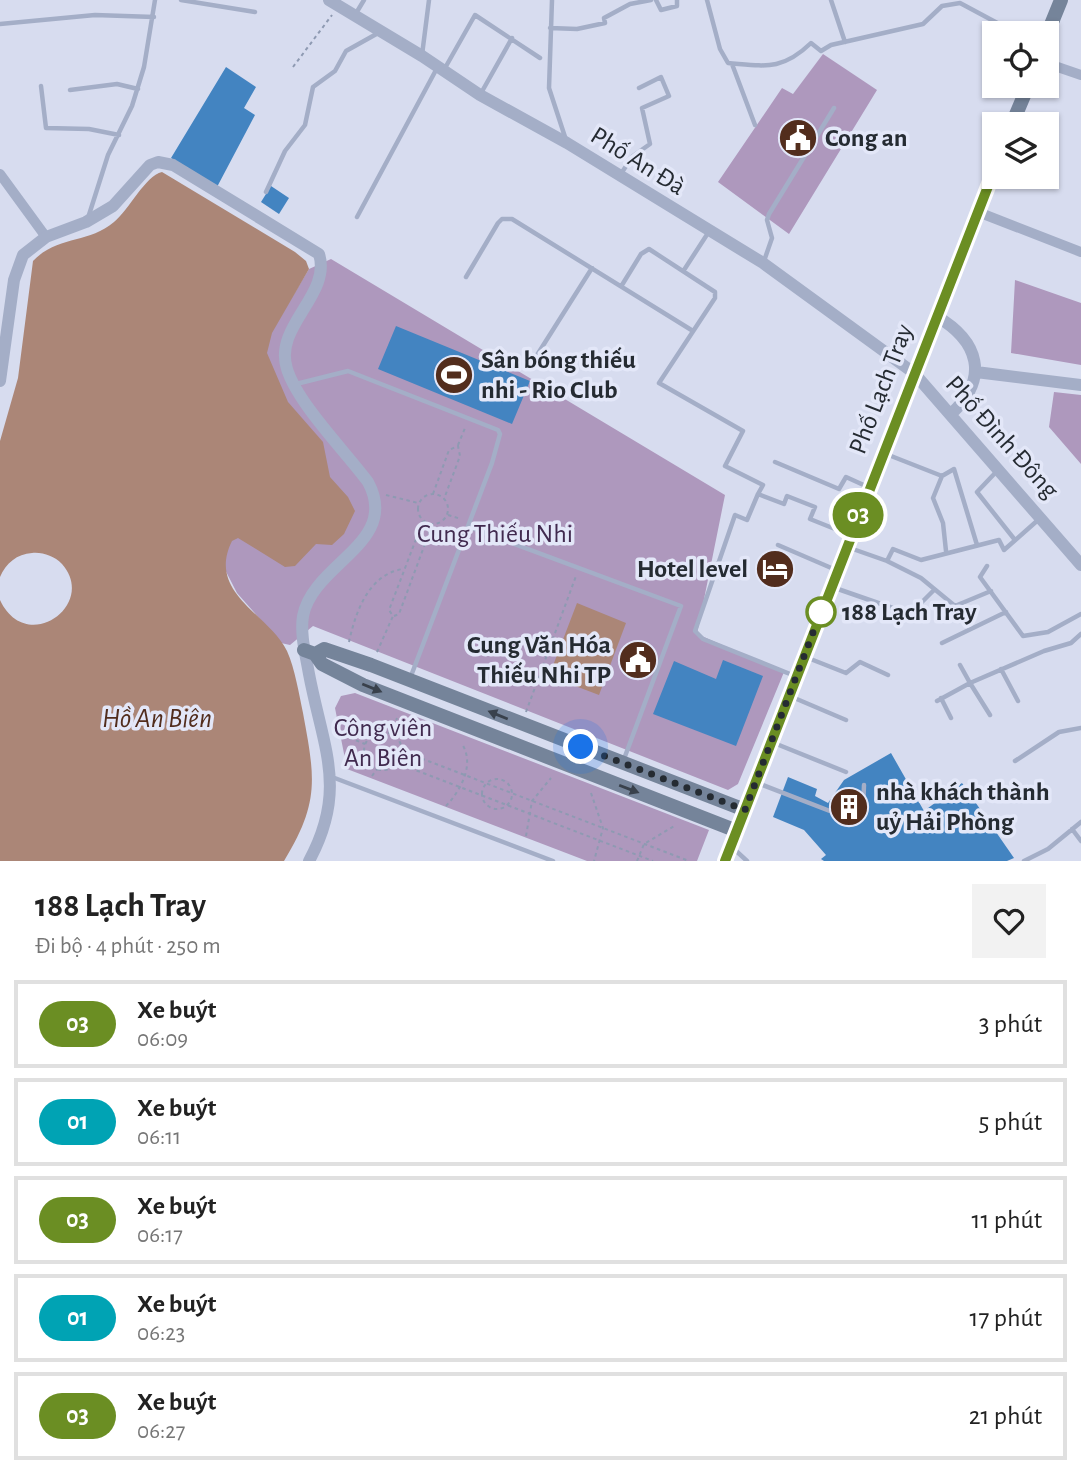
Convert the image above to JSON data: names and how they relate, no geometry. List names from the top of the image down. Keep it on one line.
{"streets":{"main road":["Phố Lạch Tray"],"street":["Phố An Đà","Phố Đình Đông"]},"crossings":[["Phố An Đà","Phố Lạch Tray"],["Phố An Đà","Phố Đình Đông"],["Phố Lạch Tray","Phố Đình Đông"]],"water":["Hồ An Biên"],"parks":["Cung Thiếu Nhi","Công viên An Biên"],"places":{"public building":["Cong an","Cung Văn Hóa Thiếu Nhi TP"],"sports":["Sân bóng thiếu nhi - Rio Club"],"hotel":["Hotel level"],"other":["188 Lạch Tray"],"building":["nhà khách thành uỷ Hải Phòng"]},"lines":["bus line 03"],"page":{"on_map":"03","heading":["188 Lạch Tray","Đi bộ · 4 phút · 250 m"],"list":[{"mark":"03","name":"Xe buýt","note":"06:09","value":"3 phút"},{"mark":"01","name":"Xe buýt","note":"06:11","value":"5 phút"},{"mark":"03","name":"Xe buýt","note":"06:17","value":"11 phút"},{"mark":"01","name":"Xe buýt","note":"06:23","value":"17 phút"},{"mark":"03","name":"Xe buýt","note":"06:27","value":"21 phút"}]}}
